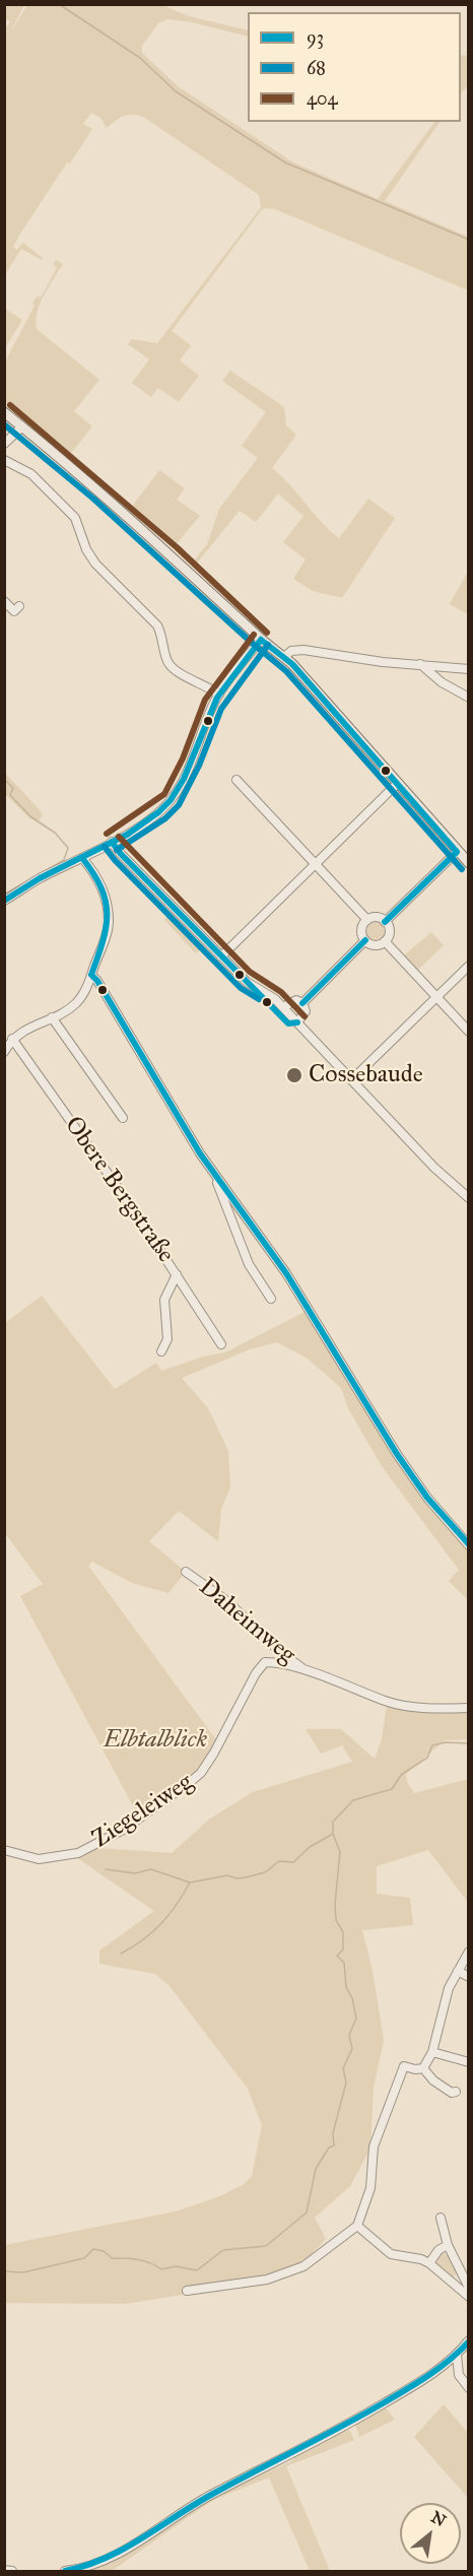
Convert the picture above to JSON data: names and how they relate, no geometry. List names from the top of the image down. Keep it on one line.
{"streets":{"street":["Obere Bergstraße","Daheimweg","Ziegeleiweg"]},"crossings":[["Daheimweg","Ziegeleiweg"]],"parks":["Elbtalblick"],"places":["Cossebaude"],"lines":["transit line 404","transit line 68","transit line 93"],"legend":["93","68","404"],"north":"top right"}
